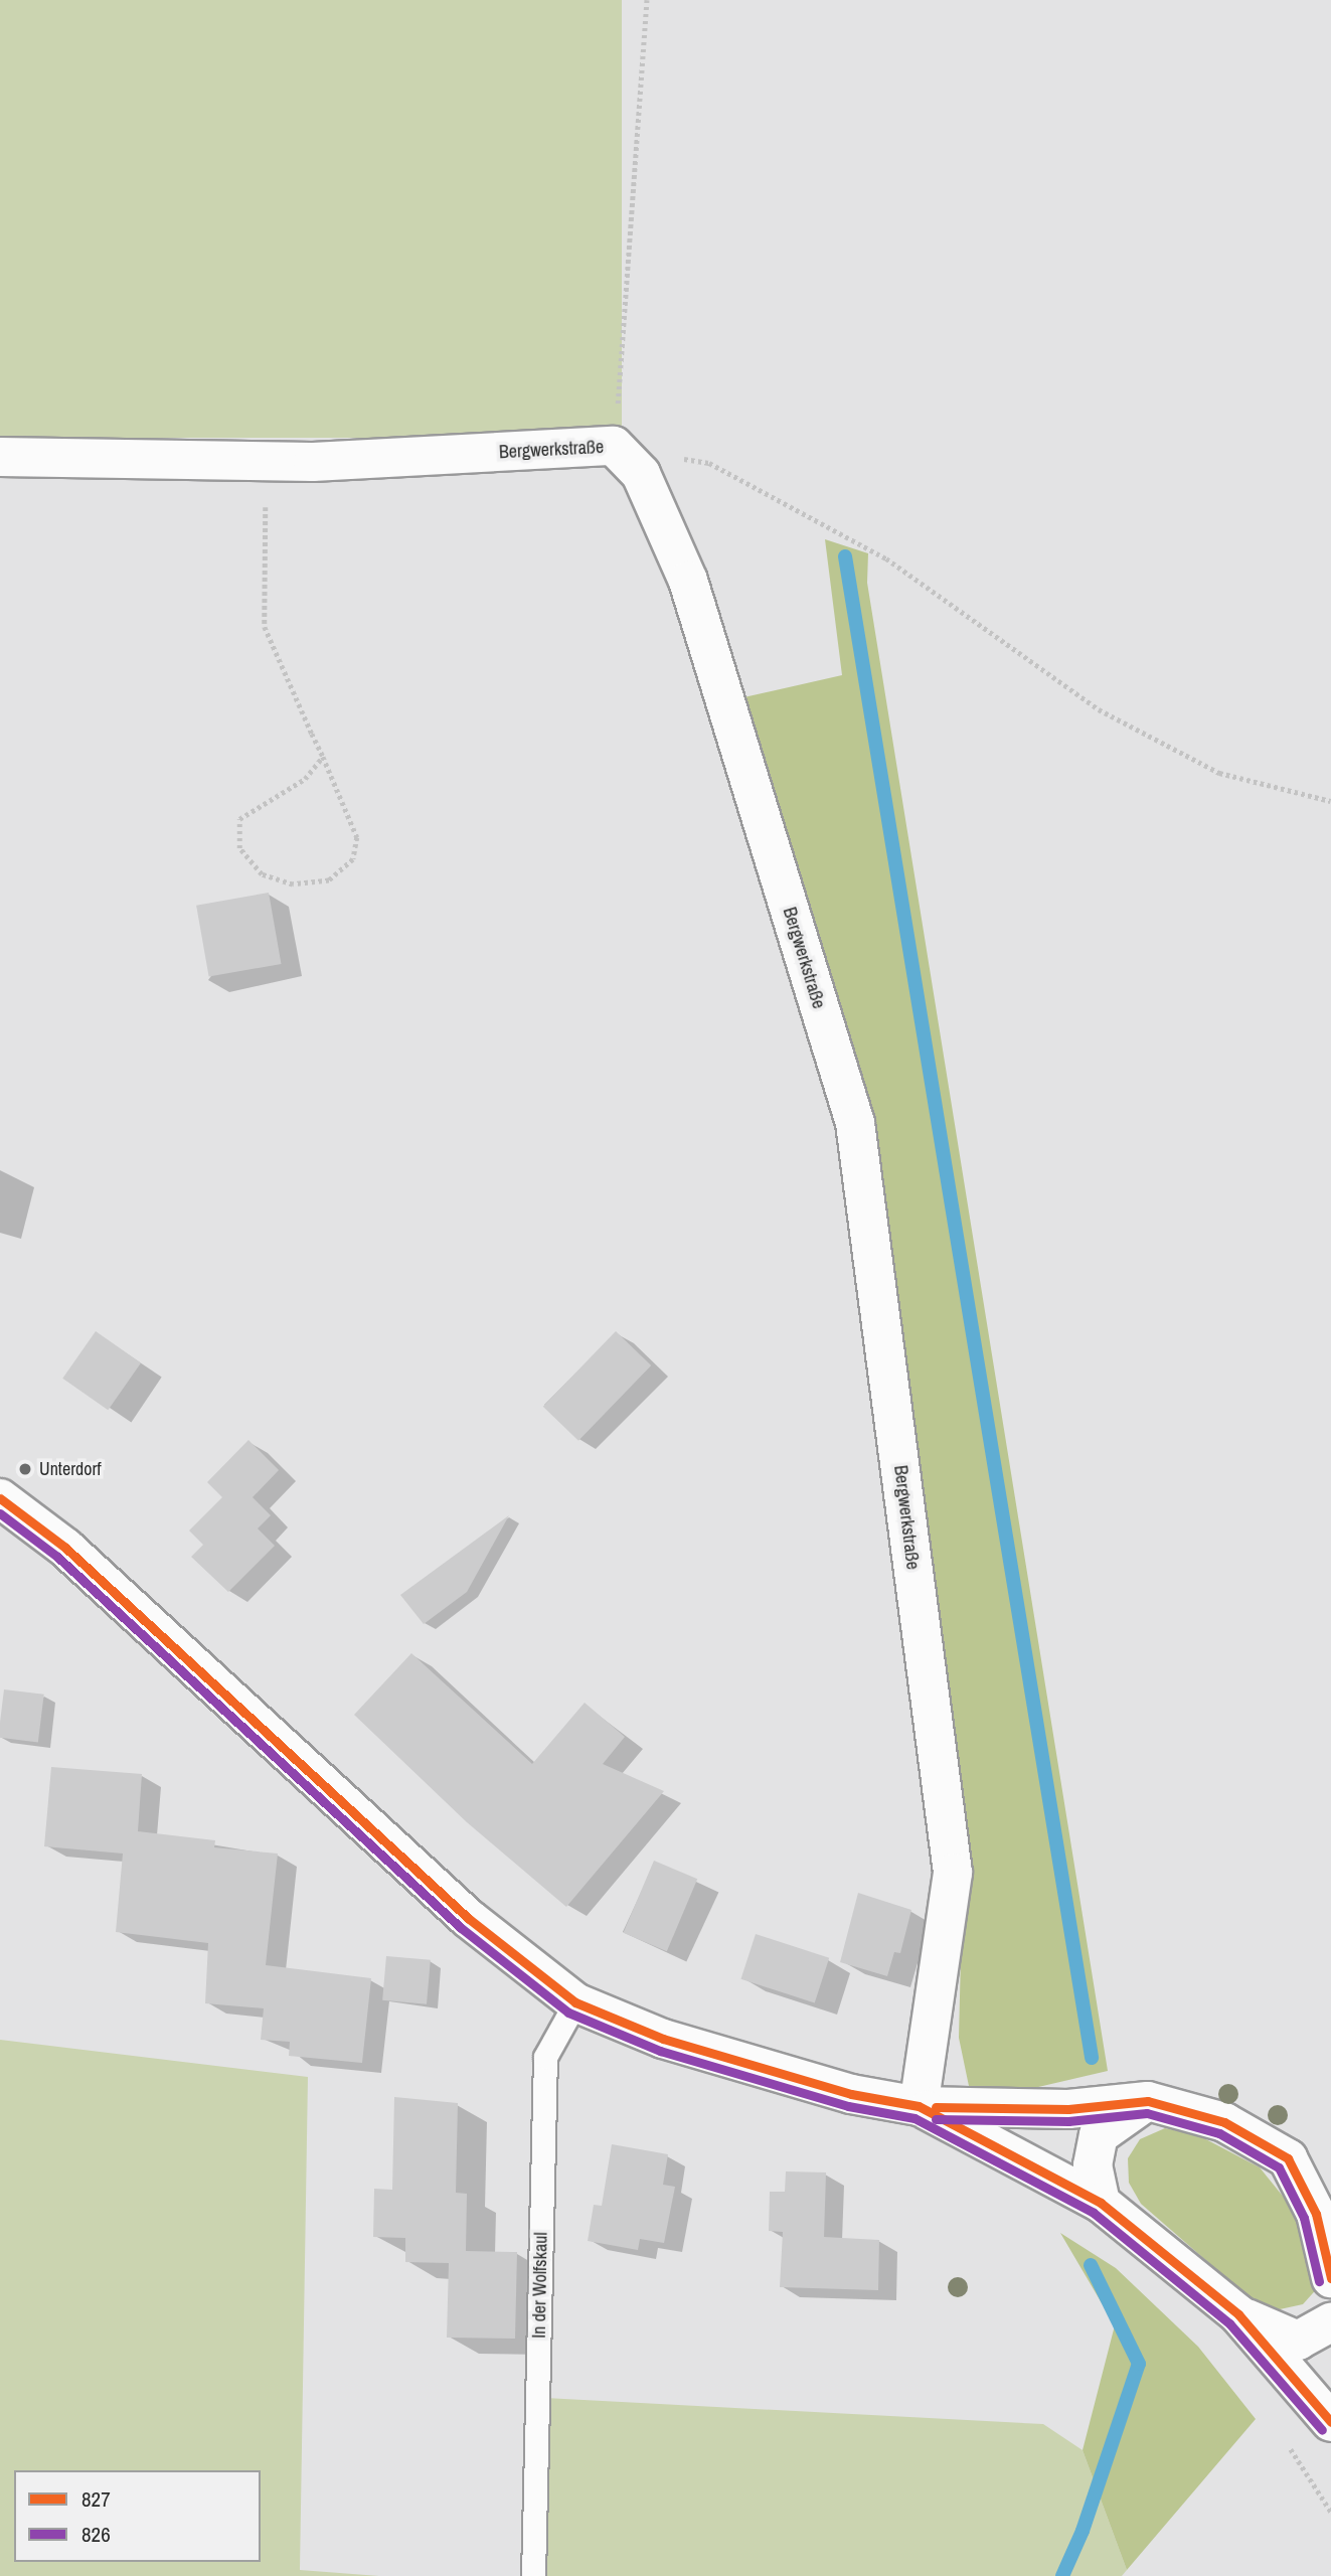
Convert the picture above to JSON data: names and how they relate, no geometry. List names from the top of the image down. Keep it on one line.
{"streets":{"street":["Bergwerkstraße"],"lane":["In der Wolfskaul"]},"places":["Unterdorf"],"lines":["transit line 827","transit line 826"],"legend":["827","826"]}
